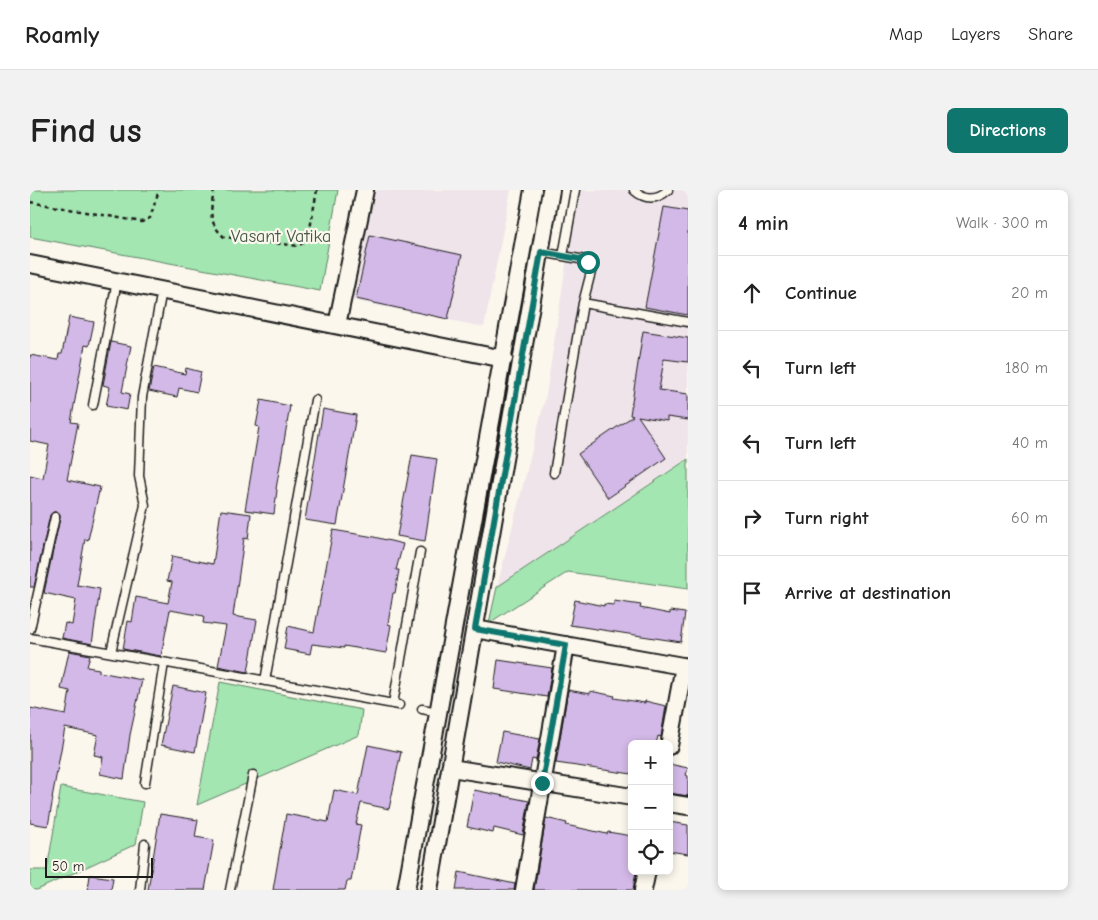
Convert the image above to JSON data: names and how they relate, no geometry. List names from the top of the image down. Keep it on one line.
{"parks":["Vasant Vatika"],"scale_bar":"50 m","page":{"header":"Roamly","nav":["Map","Layers","Share"],"buttons":"Directions","title":"Find us","heading":["4 min","Walk · 300 m"],"list":[["Continue","20 m"],["Turn left","180 m"],["Turn left","40 m"],["Turn right","60 m"],"Arrive at destination"],"map_buttons":["+","−"],"scale":"50 m"}}
